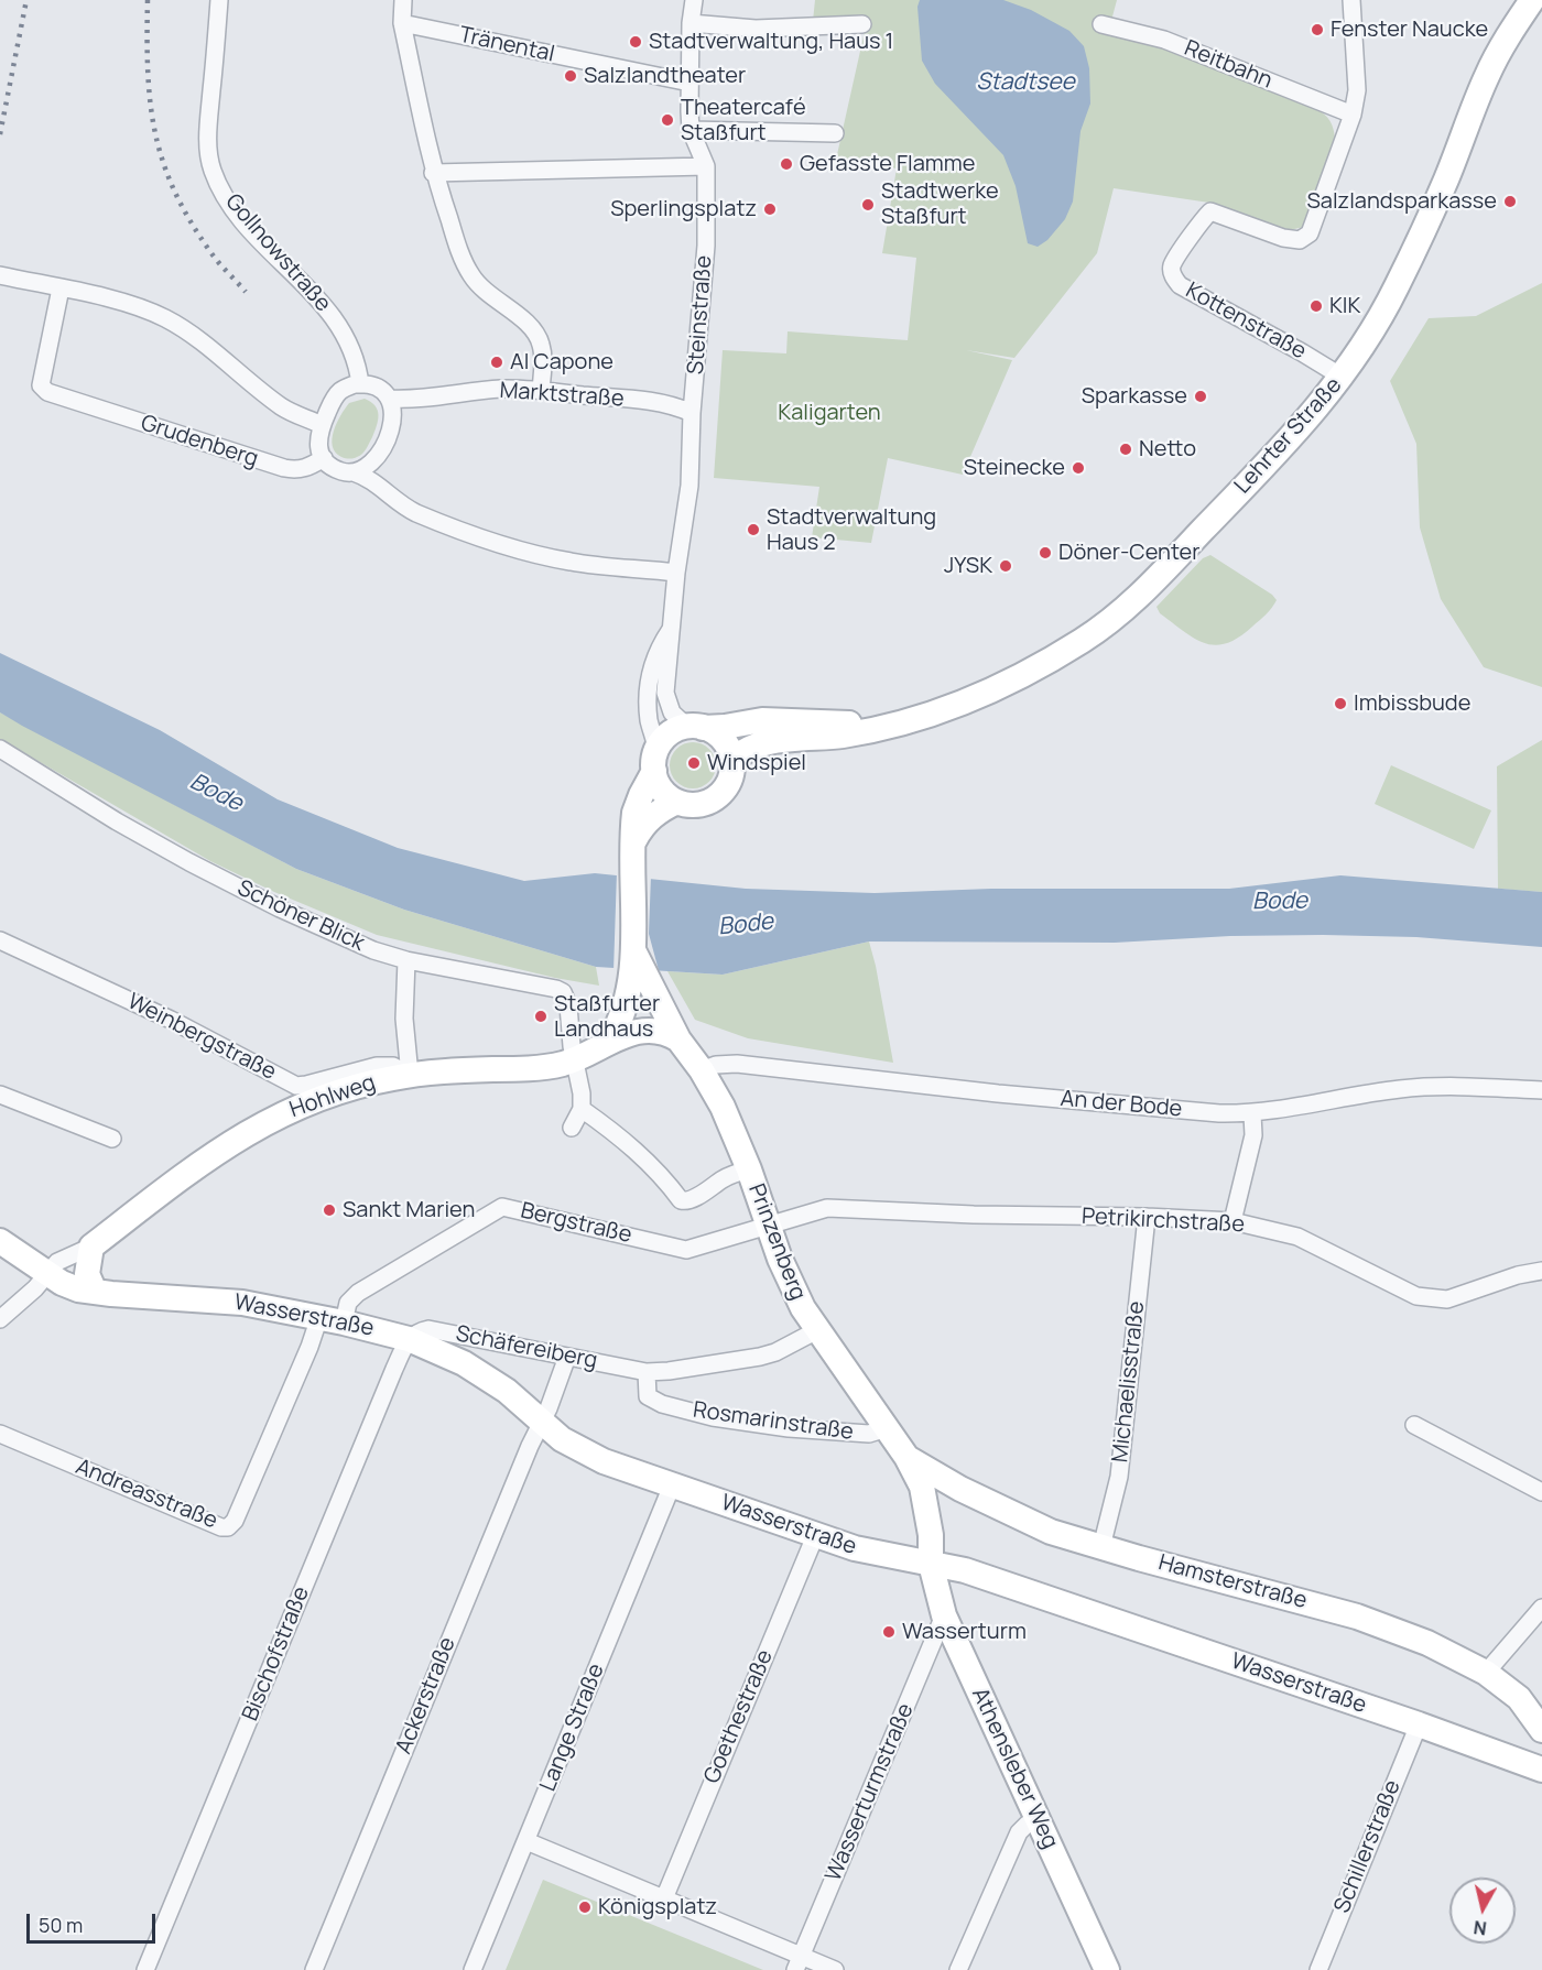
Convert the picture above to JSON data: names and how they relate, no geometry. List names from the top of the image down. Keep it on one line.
{"streets":{"main road":["Lehrter Straße","Hohlweg","Prinzenberg","Wasserstraße","Hamsterstraße","Athensleber Weg"],"street":["Tränental","Reitbahn","Gollnowstraße","Steinstraße","Kottenstraße","Marktstraße","Grudenberg","Schöner Blick","Weinbergstraße","An der Bode","Petrikirchstraße","Bergstraße","Schäfereiberg","Michaelisstraße","Rosmarinstraße","Andreasstraße","Bischofstraße","Ackerstraße","Goethestraße","Lange Straße","Wasserturmstraße","Schillerstraße"]},"crossings":[["Tränental","Steinstraße"],["Reitbahn","Kottenstraße"],["Gollnowstraße","Marktstraße"],["Gollnowstraße","Grudenberg"],["Steinstraße","Marktstraße"],["Steinstraße","Lehrter Straße"],["Kottenstraße","Lehrter Straße"],["Marktstraße","Grudenberg"],["Schöner Blick","Hohlweg"],["Weinbergstraße","Hohlweg"],["Hohlweg","Prinzenberg"],["An der Bode","Prinzenberg"],["Petrikirchstraße","Bergstraße"],["Petrikirchstraße","Prinzenberg"],["Petrikirchstraße","Michaelisstraße"],["Bergstraße","Prinzenberg"],["Bergstraße","Wasserstraße"],["Prinzenberg","Wasserstraße"],["Prinzenberg","Schäfereiberg"],["Prinzenberg","Rosmarinstraße"],["Prinzenberg","Hamsterstraße"],["Prinzenberg","Athensleber Weg"],["Wasserstraße","Schäfereiberg"],["Wasserstraße","Andreasstraße"],["Wasserstraße","Bischofstraße"],["Wasserstraße","Ackerstraße"],["Wasserstraße","Goethestraße"],["Wasserstraße","Lange Straße"],["Wasserstraße","Athensleber Weg"],["Wasserstraße","Schillerstraße"],["Schäfereiberg","Rosmarinstraße"],["Schäfereiberg","Bischofstraße"],["Schäfereiberg","Ackerstraße"],["Michaelisstraße","Hamsterstraße"],["Athensleber Weg","Wasserturmstraße"]],"water":["Stadtsee","Bode"],"parks":["Kaligarten"],"places":["Fenster Naucke","Stadtverwaltung, Haus 1","Salzlandtheater","Theatercafé Staßfurt","Gefasste Flamme","Salzlandsparkasse","Stadtwerke Staßfurt","Sperlingsplatz","KIK","Al Capone","Sparkasse","Netto","Steinecke","Stadtverwaltung Haus 2","Döner-Center","JYSK","Imbissbude","Windspiel","Staßfurter Landhaus","Sankt Marien","Wasserturm","Königsplatz"],"scale_bar":"50 m","north":"bottom"}
